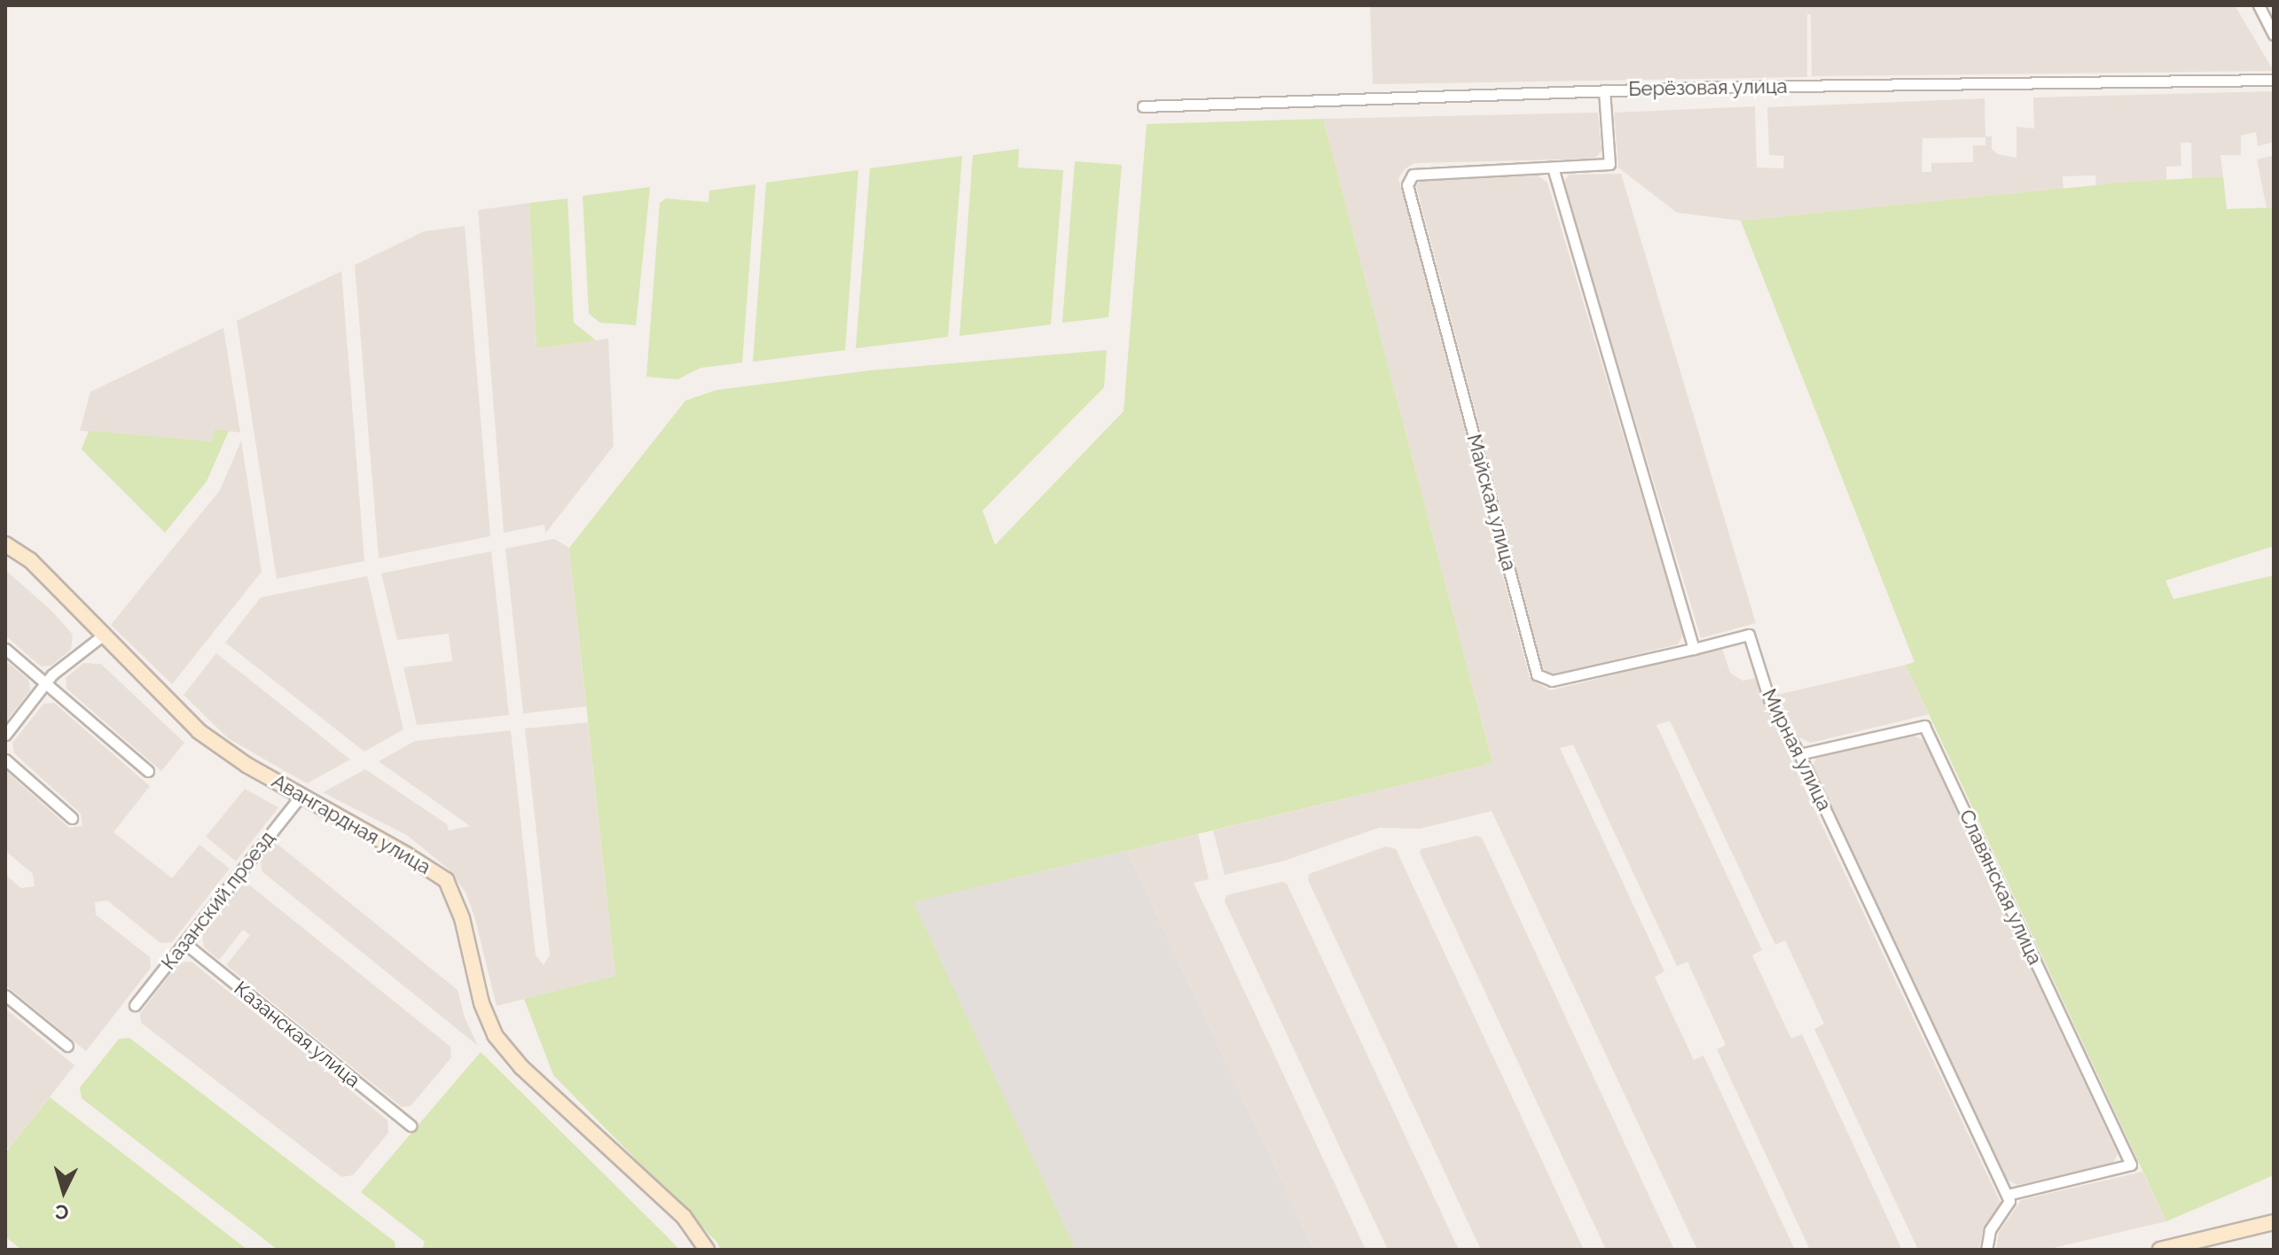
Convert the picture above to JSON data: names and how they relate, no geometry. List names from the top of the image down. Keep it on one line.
{"streets":{"main road":["Авангардная улица"],"street":["Берёзовая улица","Майская улица","Мирная улица","Славянская улица","Казанский проезд","Казанская улица"]},"crossings":[["Майская улица","Мирная улица"],["Мирная улица","Славянская улица"],["Авангардная улица","Казанский проезд"],["Казанский проезд","Казанская улица"]],"north":"bottom"}
